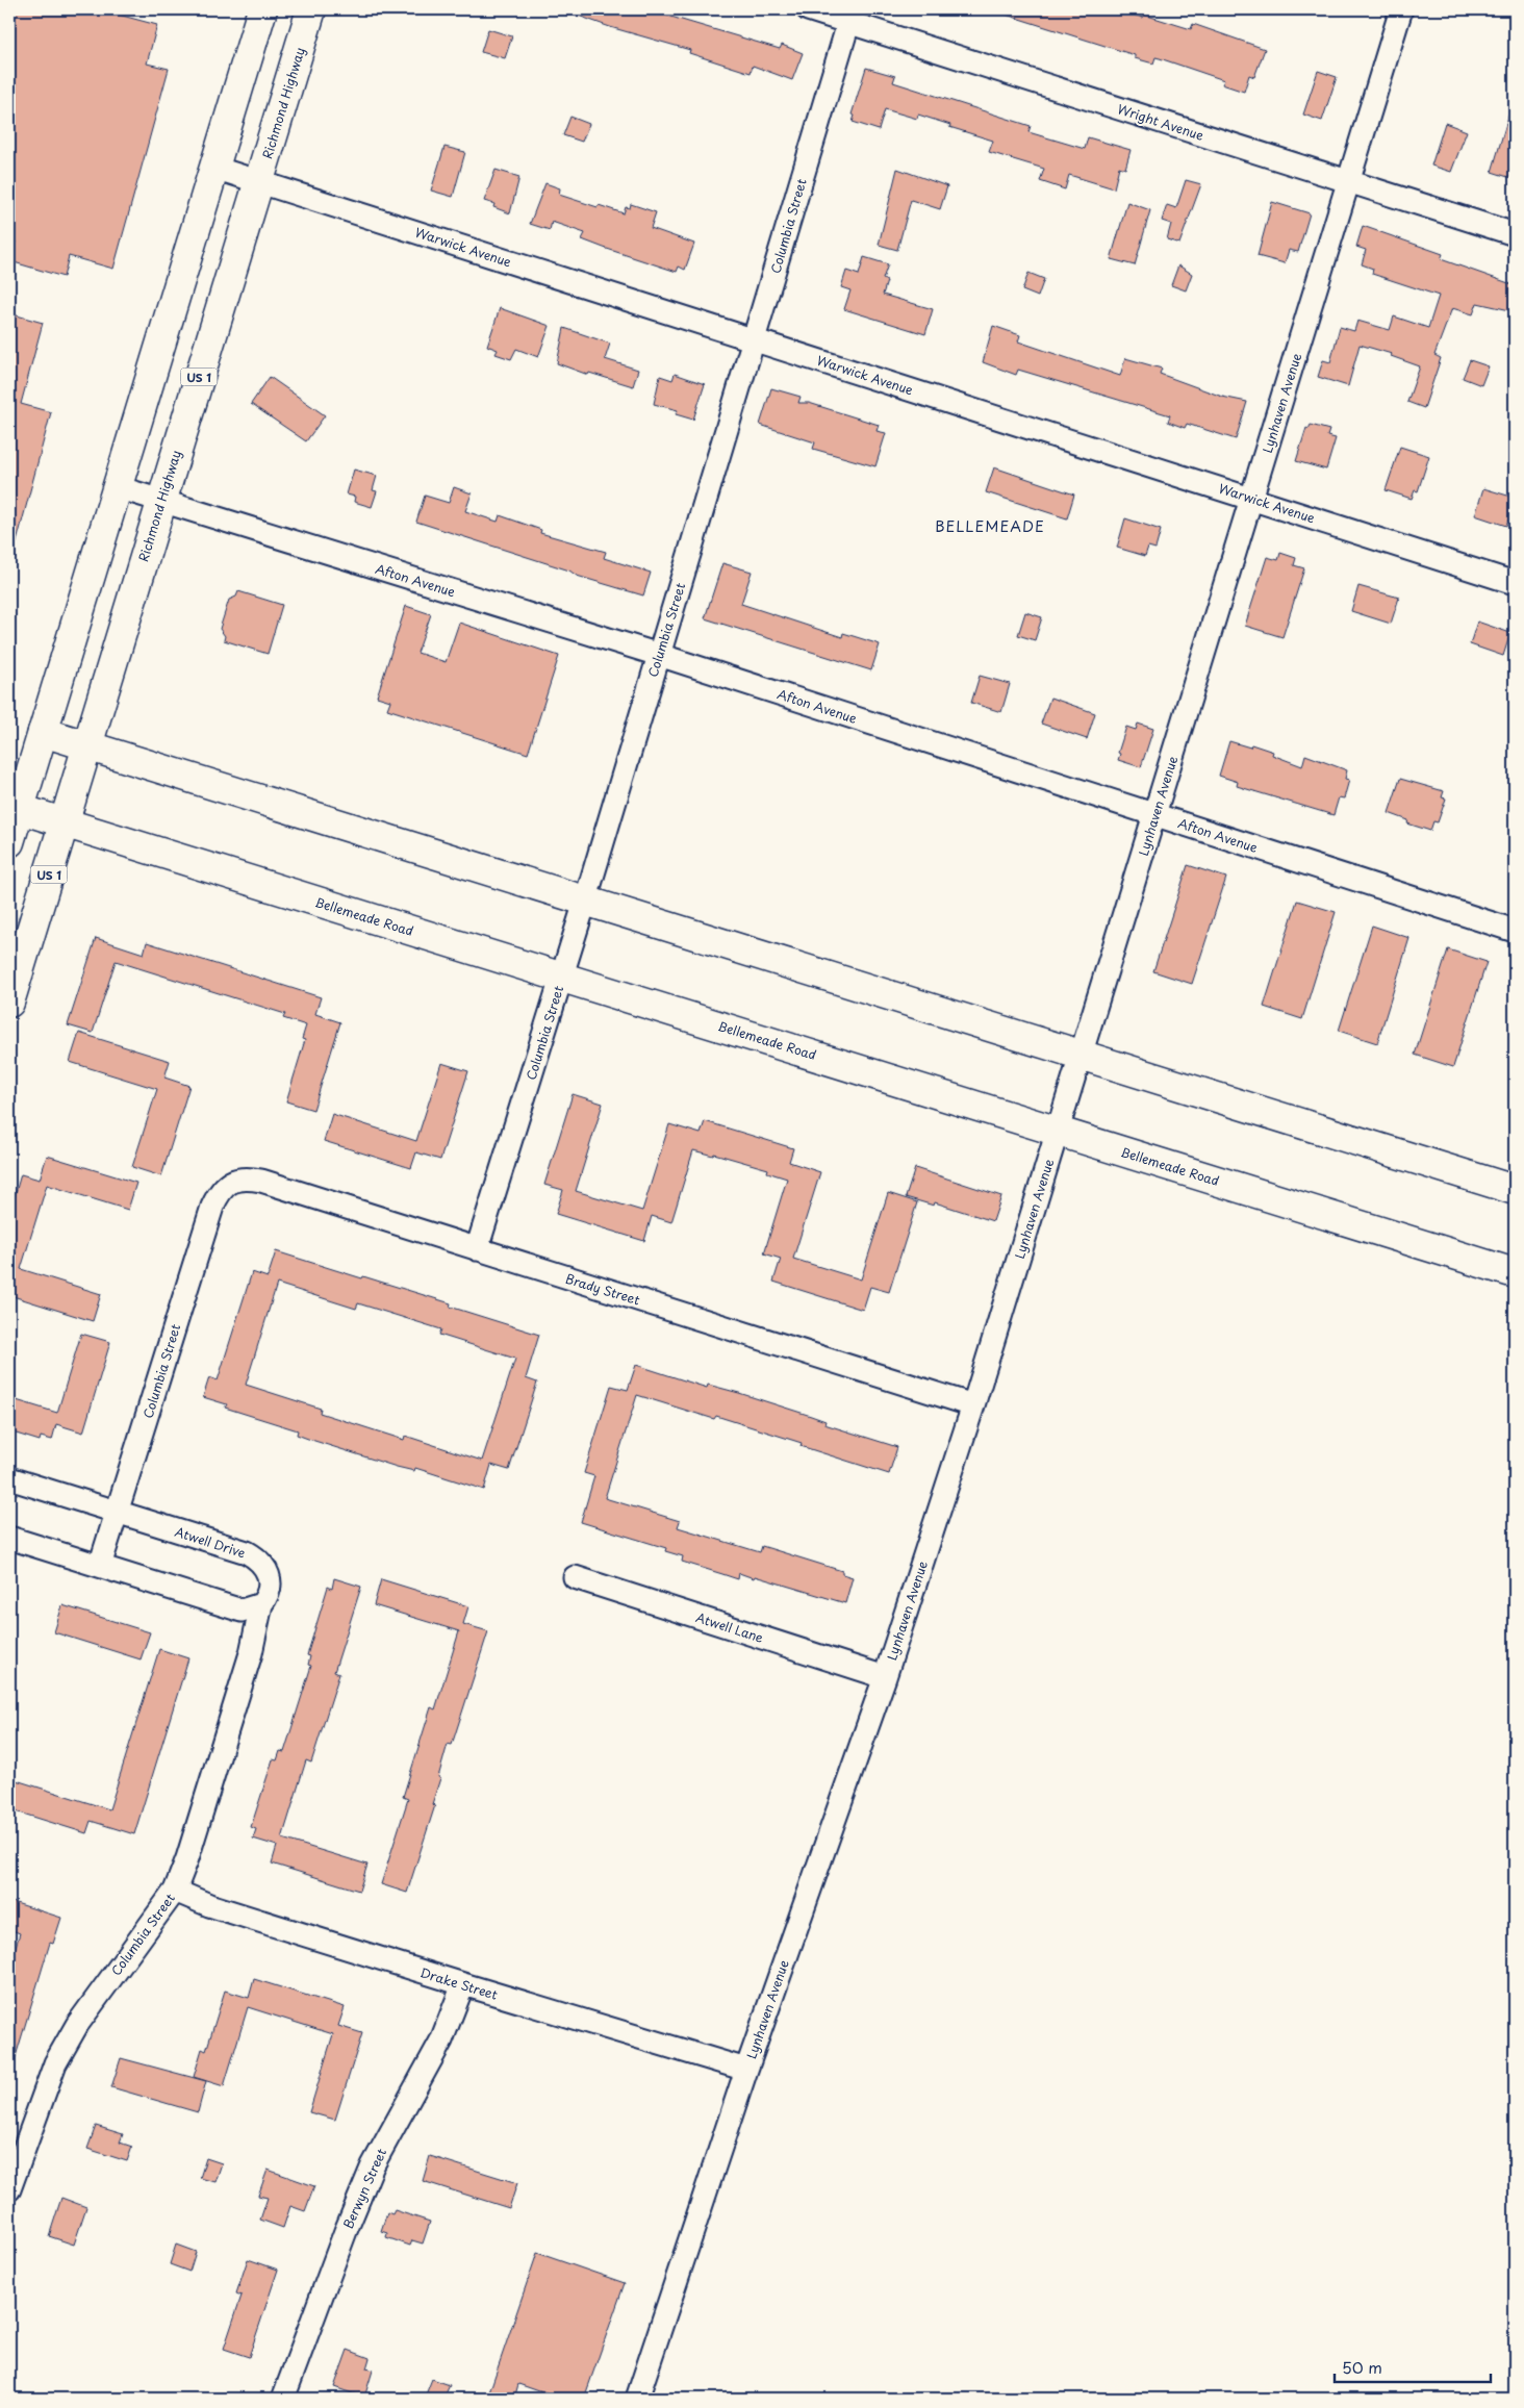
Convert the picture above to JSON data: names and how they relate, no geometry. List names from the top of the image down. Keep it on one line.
{"streets":{"main road":["Richmond Highway","US 1","Bellemeade Road"],"street":["Wright Avenue","Columbia Street","Warwick Avenue","Lynhaven Avenue","Afton Avenue","Brady Street","Atwell Drive","Atwell Lane","Drake Street","Berwyn Street"]},"crossings":[["Richmond Highway","Warwick Avenue"],["Richmond Highway","Afton Avenue"],["Richmond Highway","Bellemeade Road"],["Wright Avenue","Columbia Street"],["Wright Avenue","Lynhaven Avenue"],["Columbia Street","Warwick Avenue"],["Columbia Street","Afton Avenue"],["Columbia Street","Bellemeade Road"],["Columbia Street","Brady Street"],["Columbia Street","Atwell Drive"],["Columbia Street","Drake Street"],["Warwick Avenue","Lynhaven Avenue"],["Lynhaven Avenue","Afton Avenue"],["Lynhaven Avenue","Bellemeade Road"],["Lynhaven Avenue","Brady Street"],["Lynhaven Avenue","Atwell Lane"],["Lynhaven Avenue","Drake Street"],["Drake Street","Berwyn Street"]],"districts":["BELLEMEADE"],"scale_bar":"50 m"}
